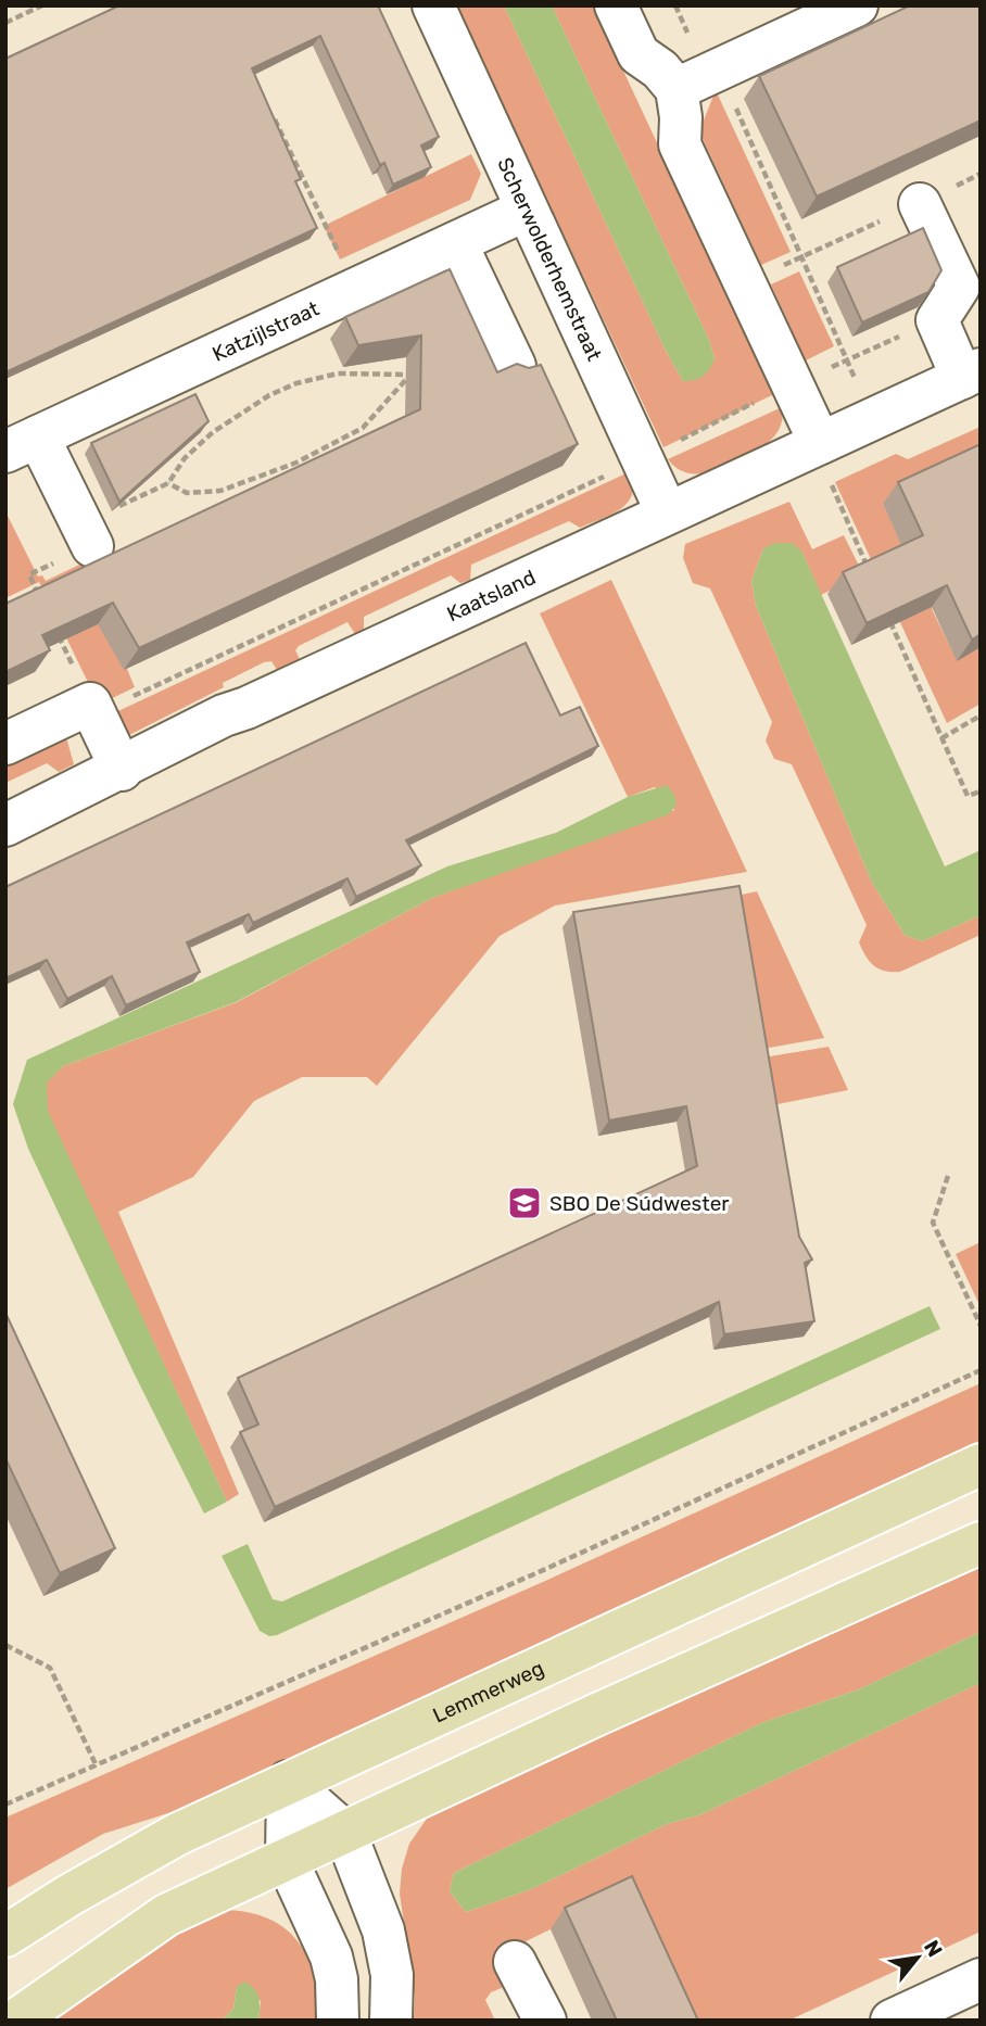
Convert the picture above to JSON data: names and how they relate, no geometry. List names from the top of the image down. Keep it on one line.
{"streets":{"main road":["Lemmerweg"],"street":["Scherwolderhemstraat","Katzijlstraat","Kaatsland"]},"crossings":[["Scherwolderhemstraat","Katzijlstraat"],["Scherwolderhemstraat","Kaatsland"]],"places":{"school or university":["SBO De Súdwester"]},"north":"top right"}
